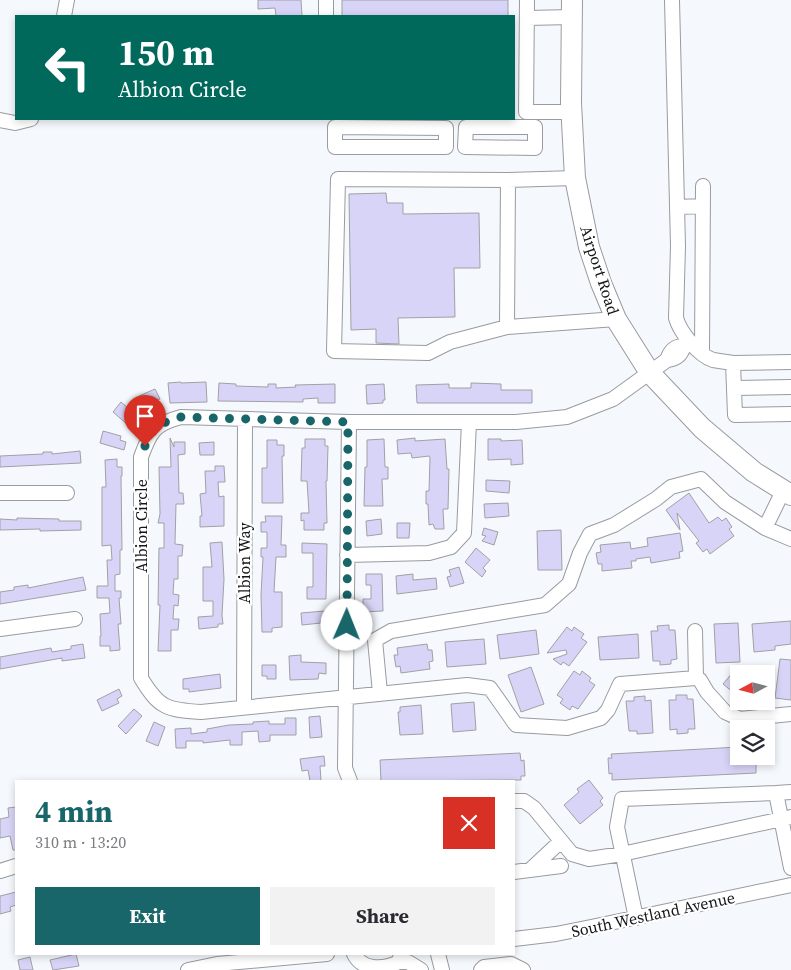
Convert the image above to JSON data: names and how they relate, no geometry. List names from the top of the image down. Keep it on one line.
{"streets":{"highway":["Airport Road"],"street":["Albion Circle","Albion Way","South Westland Avenue"]},"crossings":[["Airport Road","Albion Circle"],["Albion Circle","Albion Way"]],"north":"left","page":{"turn":["150 m","Albion Circle"],"heading":["4 min","310 m · 13:20"],"buttons":["Exit","Share"]}}
